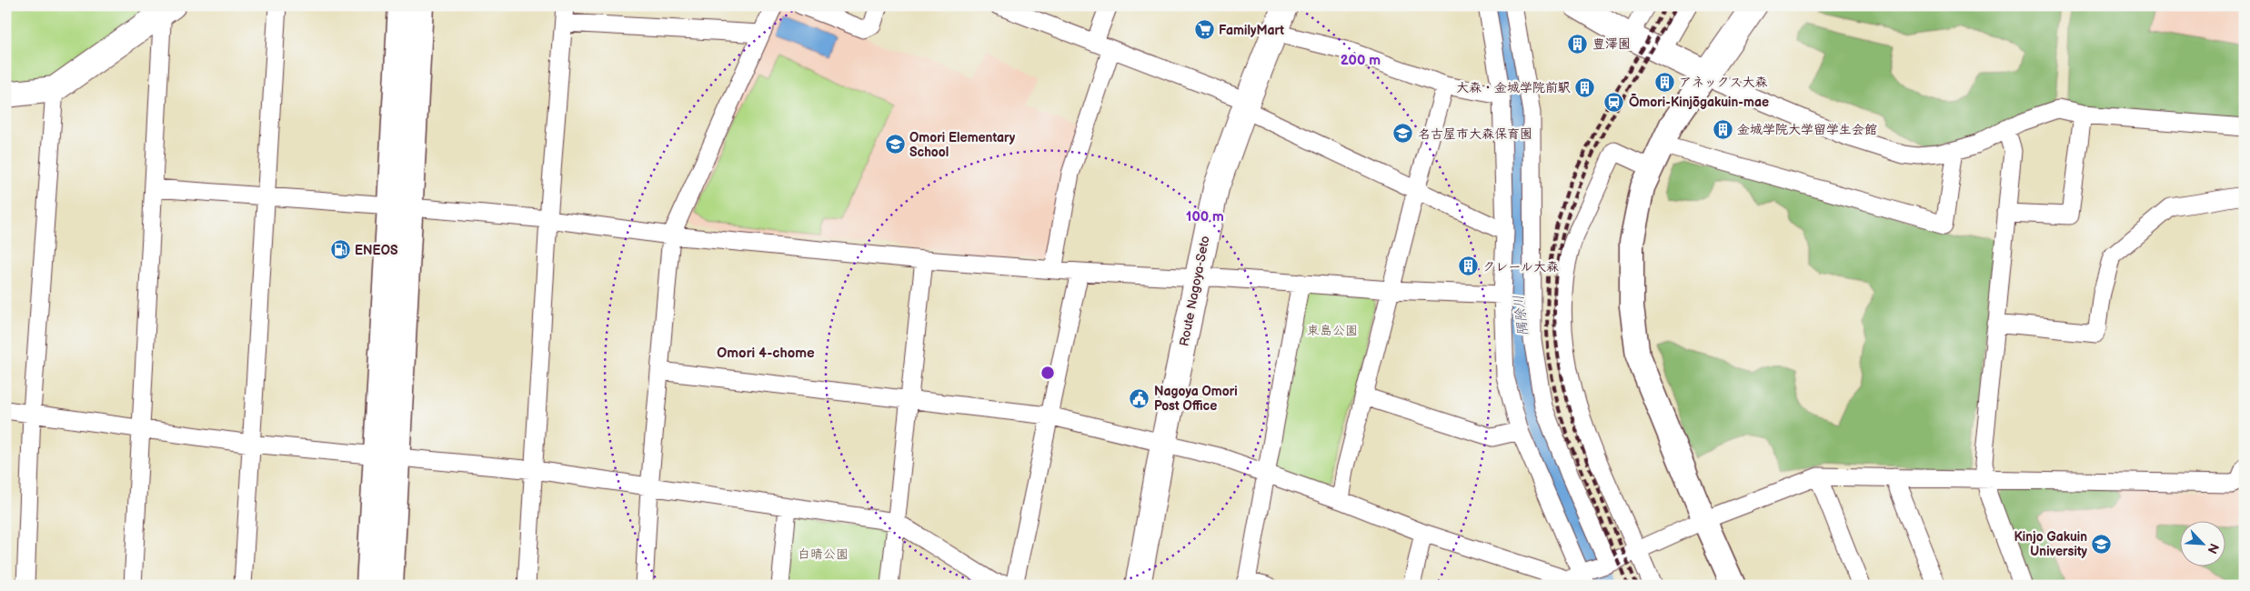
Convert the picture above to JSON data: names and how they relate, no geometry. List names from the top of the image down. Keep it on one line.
{"streets":{"main road":["Route Nagoya-Seto"]},"districts":["Omori 4-chome"],"water":["隅除川"],"parks":["東島公園","白晴公園"],"places":{"supermarket":["FamilyMart"],"building":["豊澤園","アネックス大森","大森・金城学院前駅","金城学院大学留学生会館","クレール大森"],"station":["Ōmori-Kinjōgakuin-mae"],"school or university":["名古屋市大森保育園","Omori Elementary School","Kinjo Gakuin University"],"fuel station":["ENEOS"],"public building":["Nagoya Omori Post Office"]},"north":"bottom right","rings":["200 m","100 m"]}
